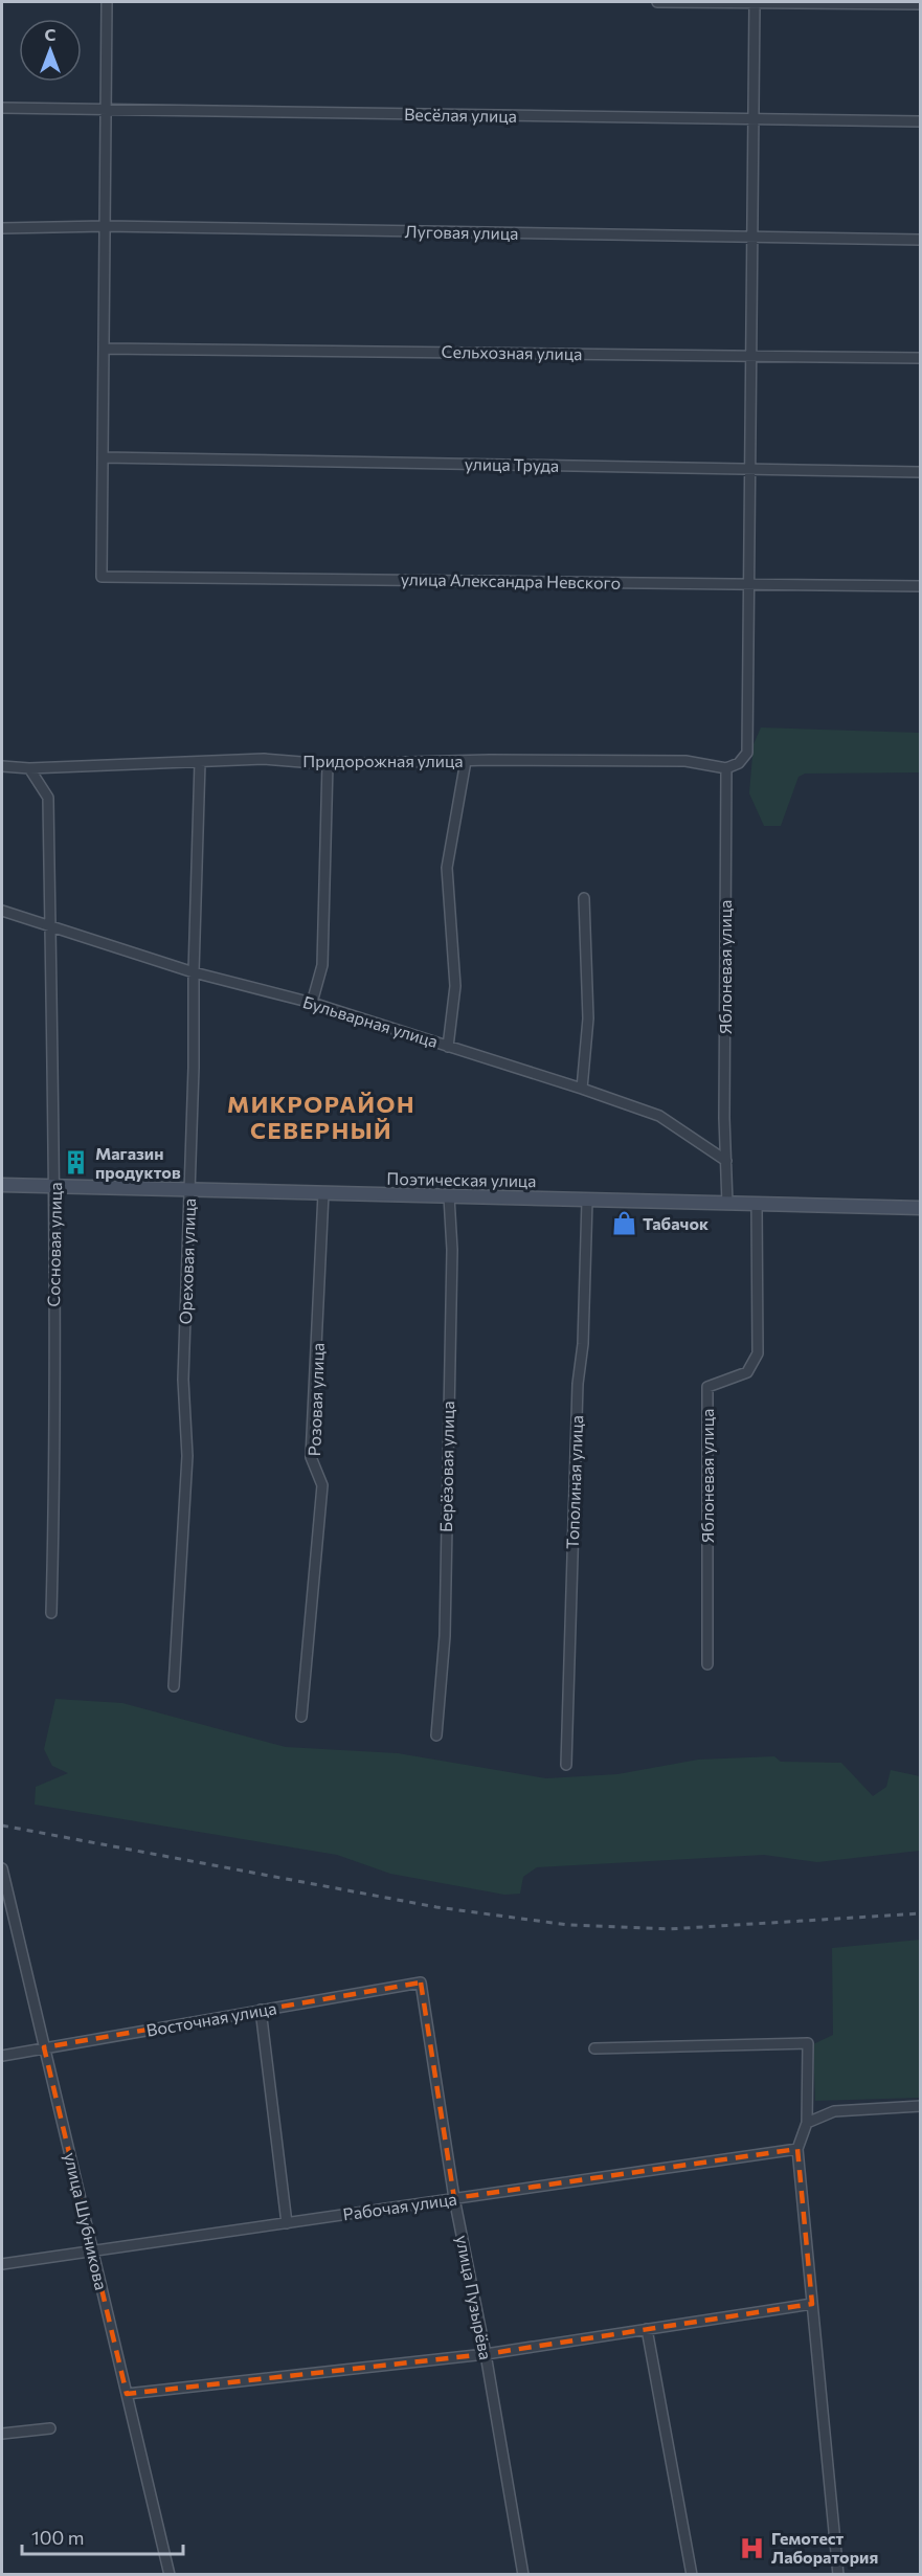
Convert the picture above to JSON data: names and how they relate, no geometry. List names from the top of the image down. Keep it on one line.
{"streets":{"street":["Весёлая улица","Луговая улица","Сельхозная улица","улица Труда","улица Александра Невского","Придорожная улица","Яблоневая улица","Бульварная улица","Поэтическая улица","Сосновая улица","Ореховая улица","Розовая улица","Берёзовая улица","Тополиная улица","Восточная улица","Рабочая улица","улица Шубникова","улица Пузырёва"]},"crossings":[["улица Труда","улица Александра Невского"],["Придорожная улица","Яблоневая улица"],["Придорожная улица","Сосновая улица"],["Придорожная улица","Ореховая улица"],["Яблоневая улица","Бульварная улица"],["Яблоневая улица","Поэтическая улица"],["Бульварная улица","Сосновая улица"],["Бульварная улица","Ореховая улица"],["Поэтическая улица","Сосновая улица"],["Поэтическая улица","Ореховая улица"],["Поэтическая улица","Розовая улица"],["Поэтическая улица","Берёзовая улица"],["Поэтическая улица","Тополиная улица"],["Восточная улица","улица Шубникова"],["Восточная улица","улица Пузырёва"],["Рабочая улица","улица Шубникова"],["Рабочая улица","улица Пузырёва"]],"districts":["МИКРОРАЙОН СЕВЕРНЫЙ"],"places":{"building":["Магазин продуктов"],"shop":["Табачок"],"hospital":["Гемотест Лаборатория"]},"scale_bar":"100 m","north":"top"}
